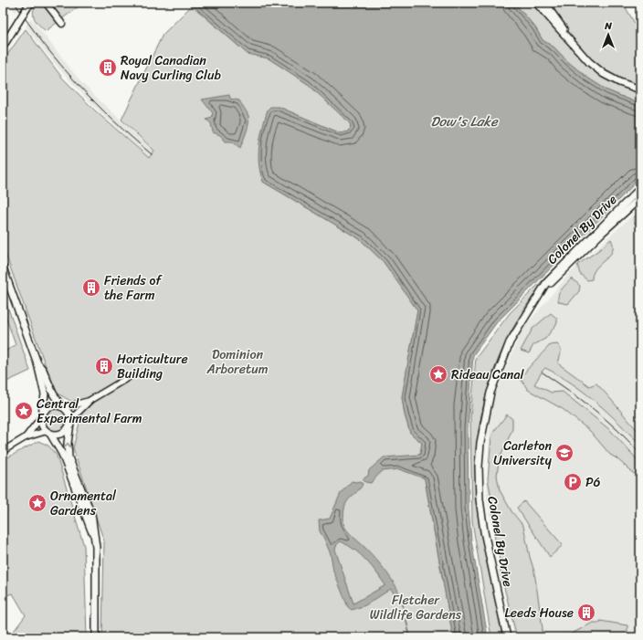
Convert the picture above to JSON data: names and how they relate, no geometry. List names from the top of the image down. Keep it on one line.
{"streets":{"main road":["Colonel By Drive"]},"water":["Dow's Lake"],"parks":["Dominion Arboretum","Fletcher Wildlife Gardens"],"places":{"building":["Royal Canadian Navy Curling Club","Friends of the Farm","Horticulture Building","Leeds House"],"place":["Rideau Canal","Central Experimental Farm","Ornamental Gardens"],"school or university":["Carleton University"],"parking":["P6"]},"north":"top"}
